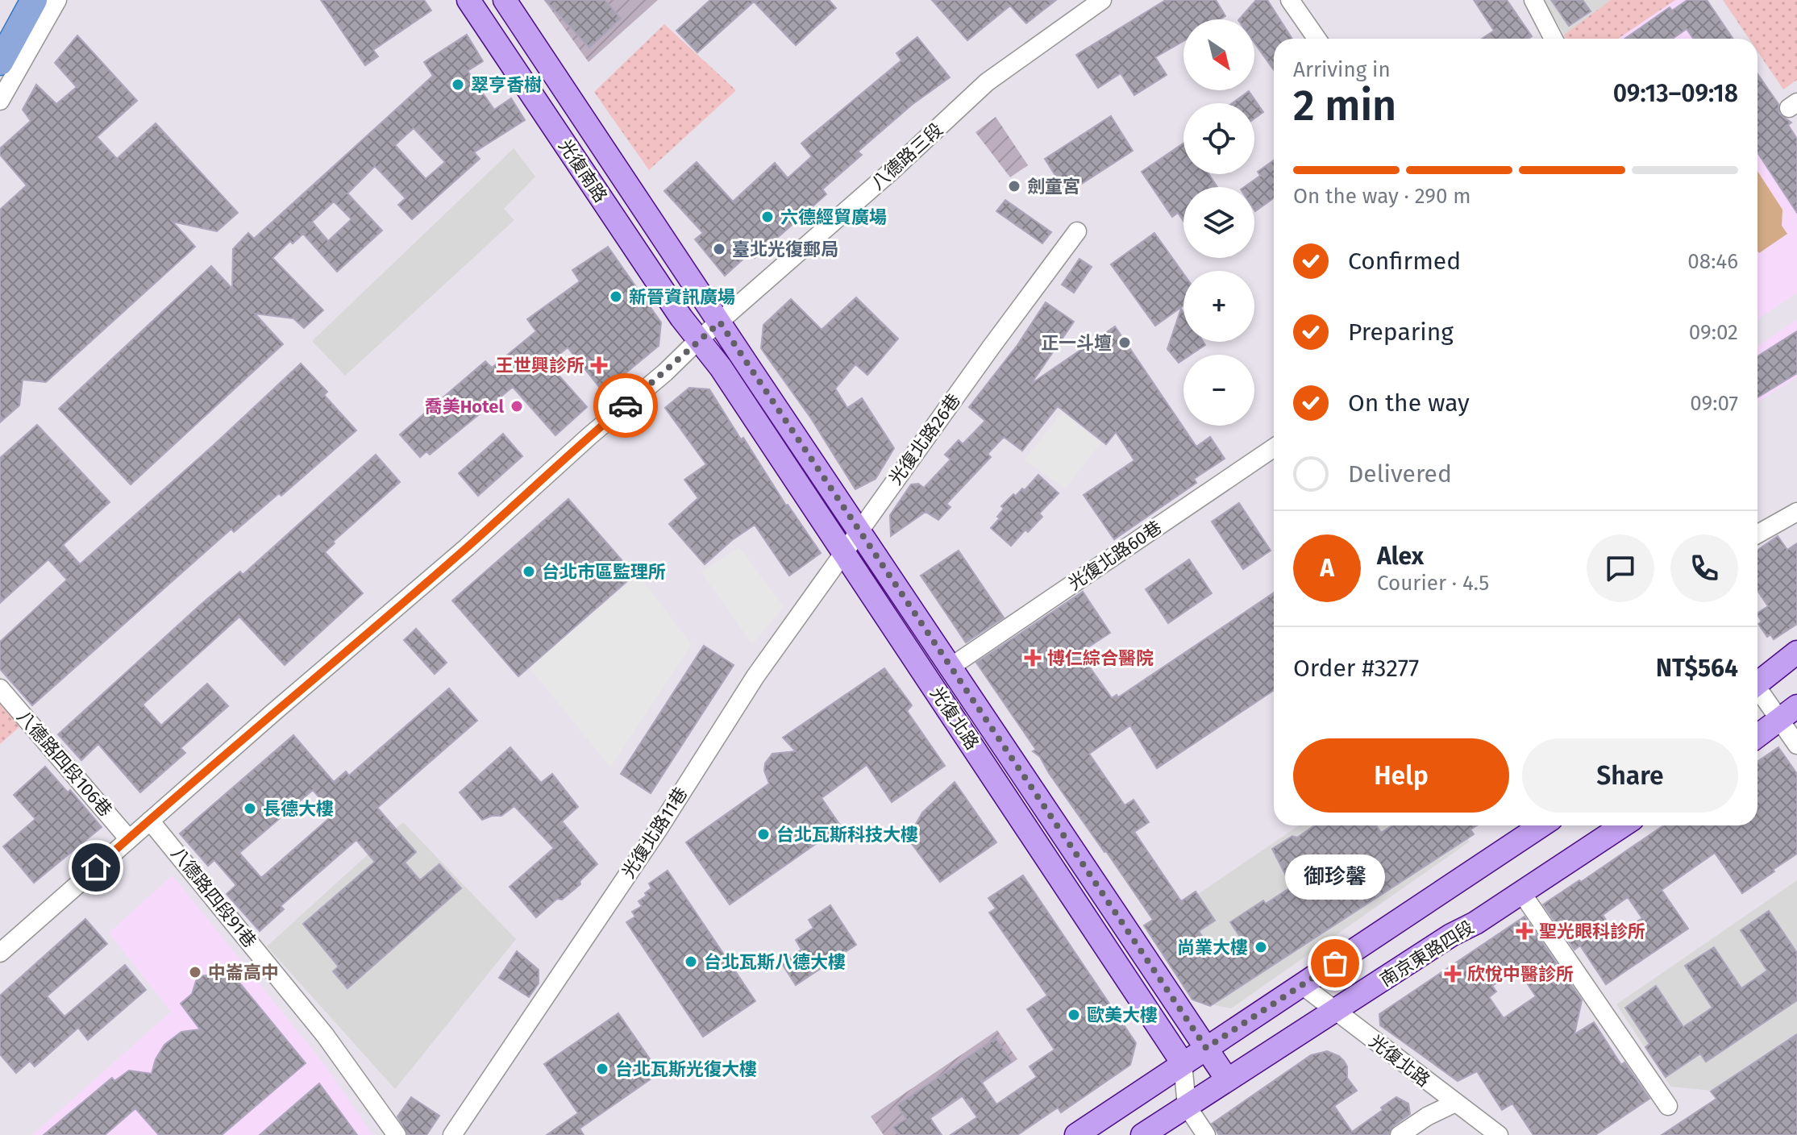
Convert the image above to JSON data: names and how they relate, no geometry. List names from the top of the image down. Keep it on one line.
{"streets":{"main road":["光復南路","光復北路","南京東路四段"],"street":["八德路三段","光復北路26巷","光復北路60巷","八德路四段106巷","光復北路11巷","八德路四段91巷"]},"crossings":[["八德路三段","光復南路"],["八德路三段","光復北路"],["八德路三段","八德路四段106巷"],["八德路三段","八德路四段91巷"],["光復南路","光復北路"],["光復北路26巷","光復北路"],["光復北路26巷","光復北路11巷"],["光復北路60巷","光復北路"],["光復北路","光復北路11巷"],["光復北路","南京東路四段"]],"places":{"other":["翠亨香樹","劍童宮","六德經貿廣場","臺北光復郵局","新晉資訊廣場","正一斗壇","喬美Hotel","台北市區監理所","長德大樓","台北瓦斯科技大樓","尚業大樓","台北瓦斯八德大樓","御珍馨","中崙高中","歐美大樓","台北瓦斯光復大樓"],"health":["王世興診所","博仁綜合醫院","聖光眼科診所","欣悅中醫診所"]},"north":"bottom right","page":{"map_buttons":["+","−"],"heading":["2 min","Arriving in","09:13–09:18"],"panel":["Alex","Courier · 4.5","Order #3277","NT$564"],"bar":"On the way · 290 m","list":[["Confirmed","08:46"],["Preparing","09:02"],["On the way","09:07"],"Delivered"],"round":"A","buttons":["Help","Share"],"bubble":"御珍馨"}}
